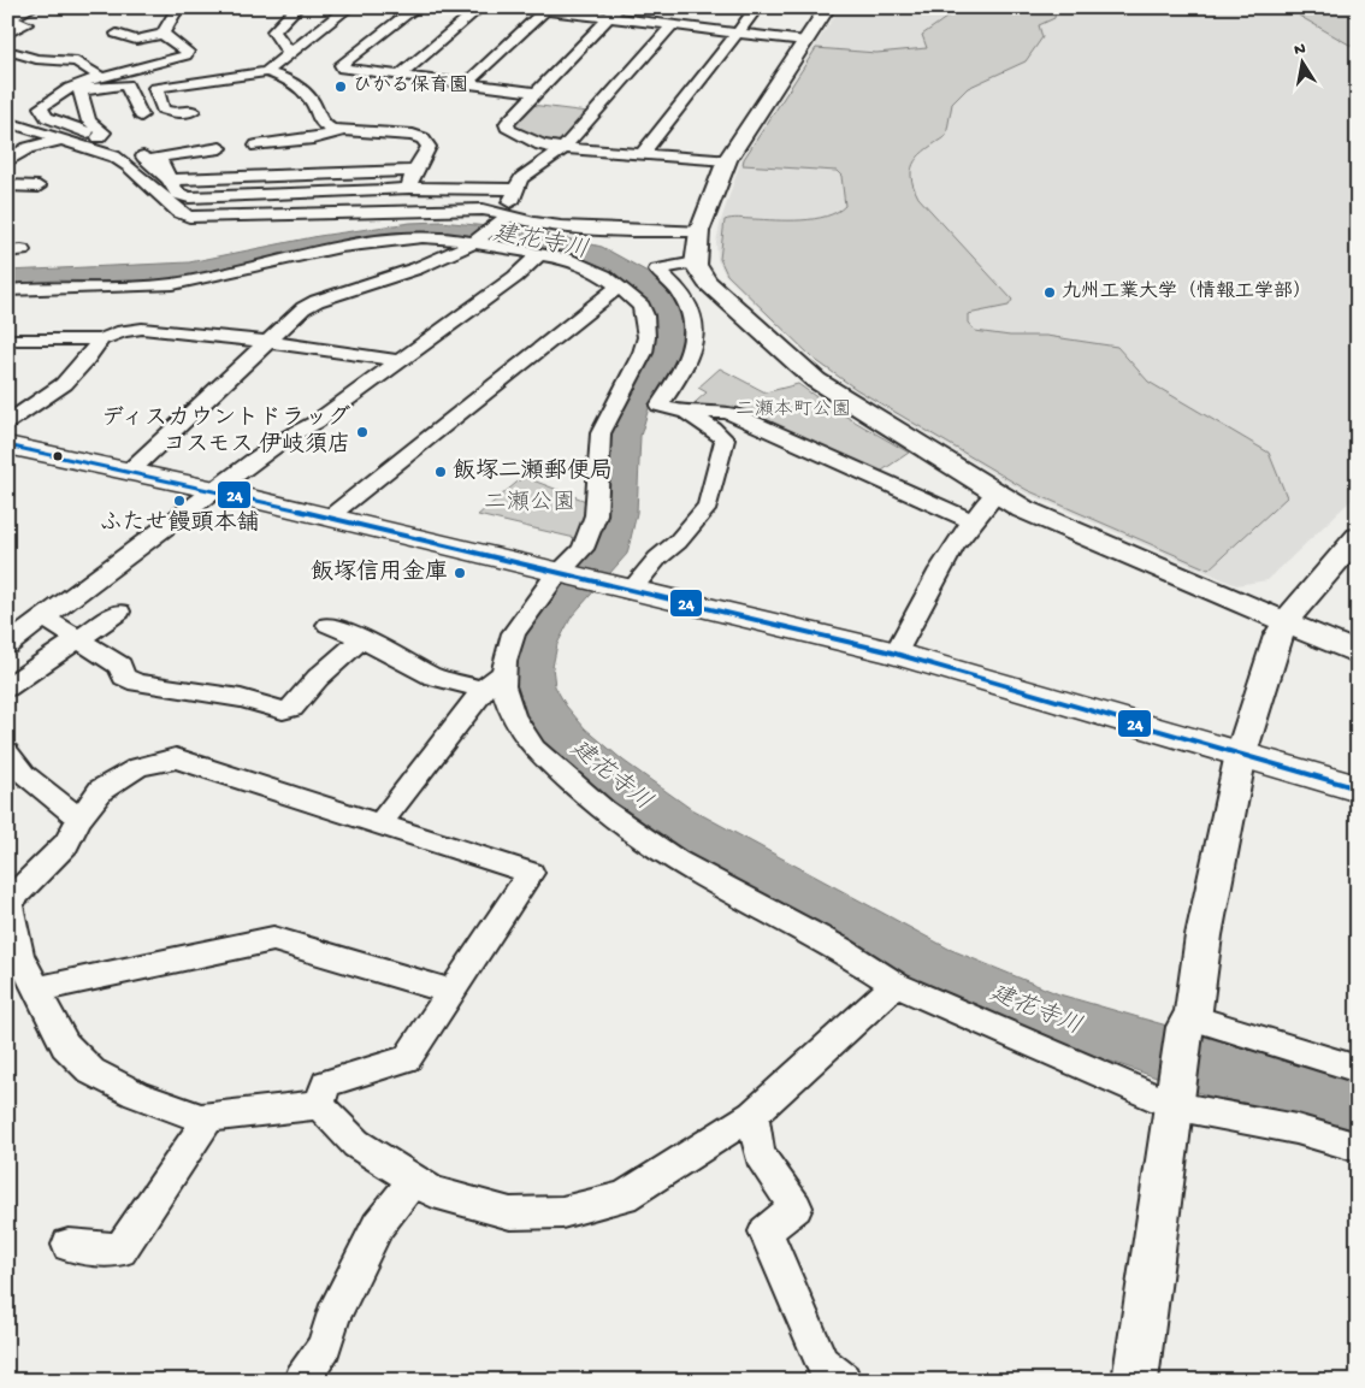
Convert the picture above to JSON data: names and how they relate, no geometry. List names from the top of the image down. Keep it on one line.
{"water":["建花寺川"],"parks":["二瀬本町公園","二瀬公園"],"places":["ひかる保育園","九州工業大学（情報工学部）","ディスカウントドラッグ コスモス 伊岐須店","飯塚二瀬郵便局","ふたせ饅頭本舗","飯塚信用金庫"],"lines":["transit line 24"],"north":"top"}
